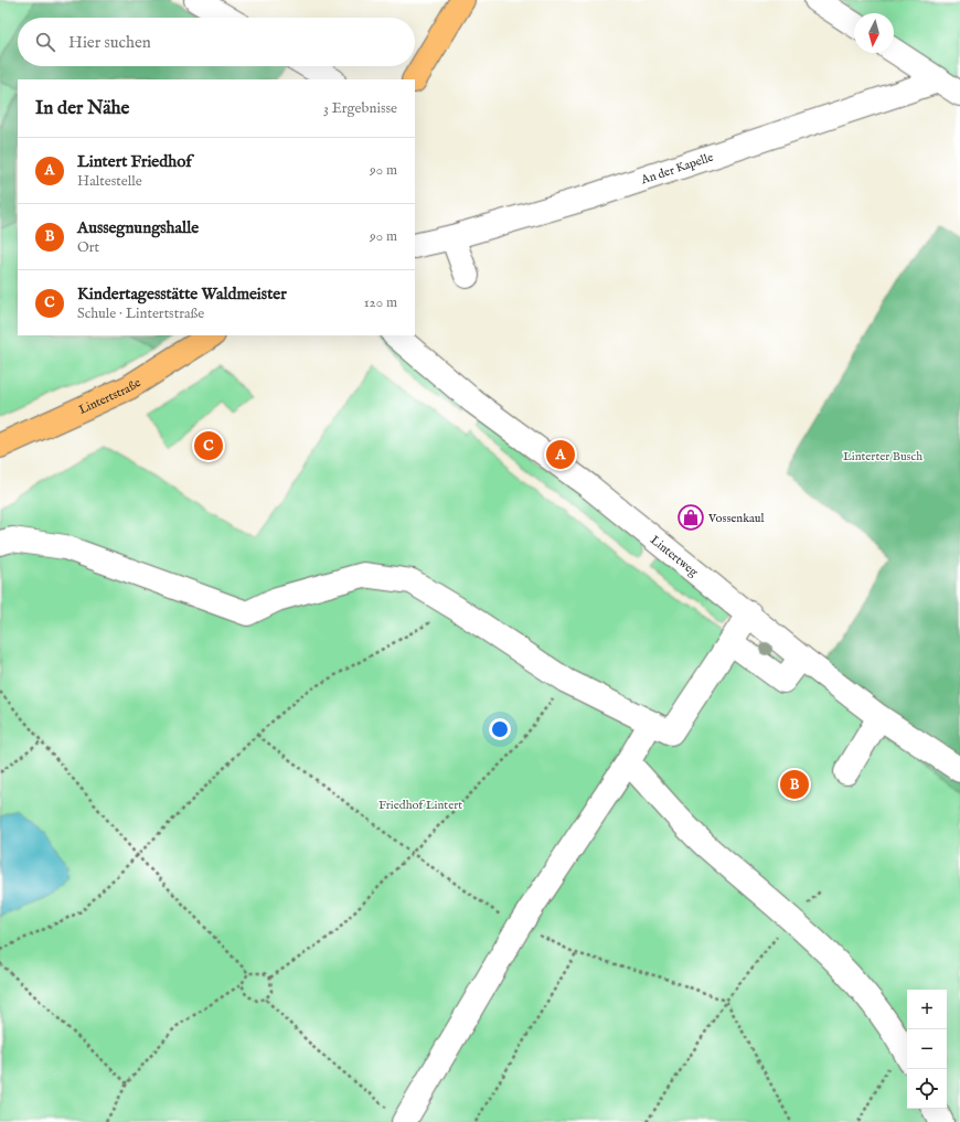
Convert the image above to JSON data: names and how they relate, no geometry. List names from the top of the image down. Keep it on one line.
{"streets":{"main road":["Lintertstraße"],"street":["An der Kapelle","Lintertweg"]},"parks":["Linterter Busch","Friedhof Lintert"],"places":{"shop":["Vossenkaul"]},"north":"bottom","page":{"search":"Hier suchen","heading":["In der Nähe","3 Ergebnisse"],"list":[{"mark":"A","name":"Lintert Friedhof","note":"Haltestelle","value":"90 m"},{"mark":"B","name":"Aussegnungshalle","note":"Ort","value":"90 m"},{"mark":"C","name":"Kindertagesstätte Waldmeister","note":"Schule · Lintertstraße","value":"120 m"}],"pins":["C","A","B"],"map_buttons":["+","−"]}}
